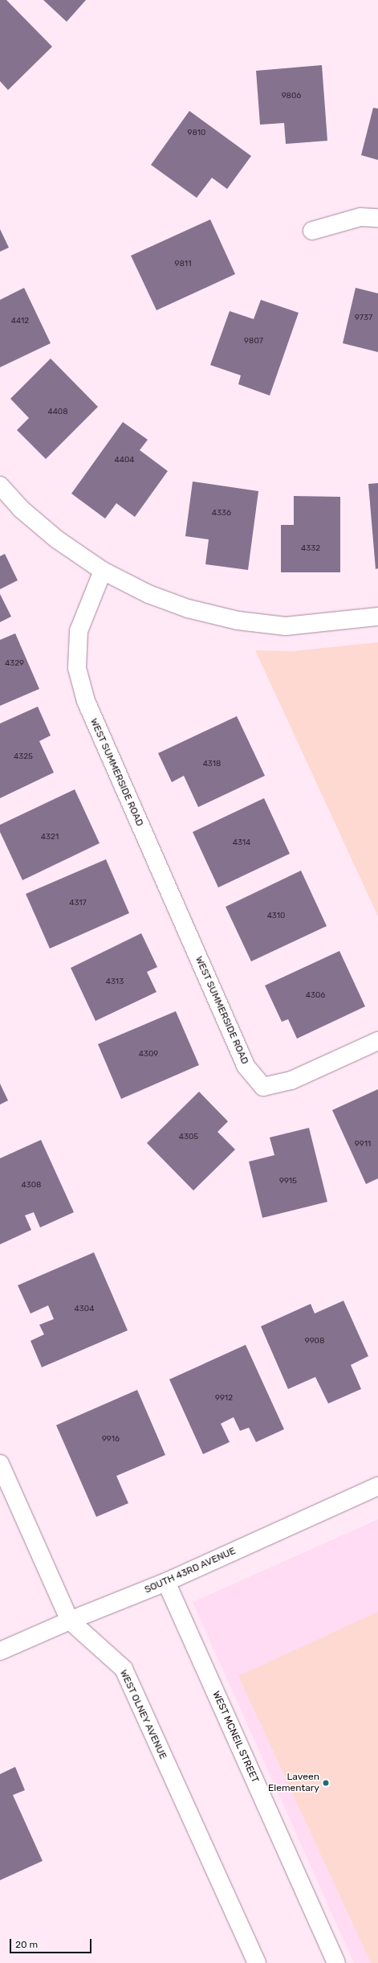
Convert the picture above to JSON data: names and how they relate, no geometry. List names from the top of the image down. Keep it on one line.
{"streets":{"street":["WEST SUMMERSIDE ROAD","SOUTH 43RD AVENUE","WEST OLNEY AVENUE","WEST MCNEIL STREET"]},"crossings":[["SOUTH 43RD AVENUE","WEST OLNEY AVENUE"],["SOUTH 43RD AVENUE","WEST MCNEIL STREET"]],"places":["Laveen Elementary"],"house_numbers":["9806","9810","9811","9737","4412","9807","4408","4404","4336","4332","4329","4325","4318","4321","4314","4317","4310","4313","4306","4309","4305","9911","9915","4308","4304","9908","9912","9916"],"scale_bar":"20 m"}
